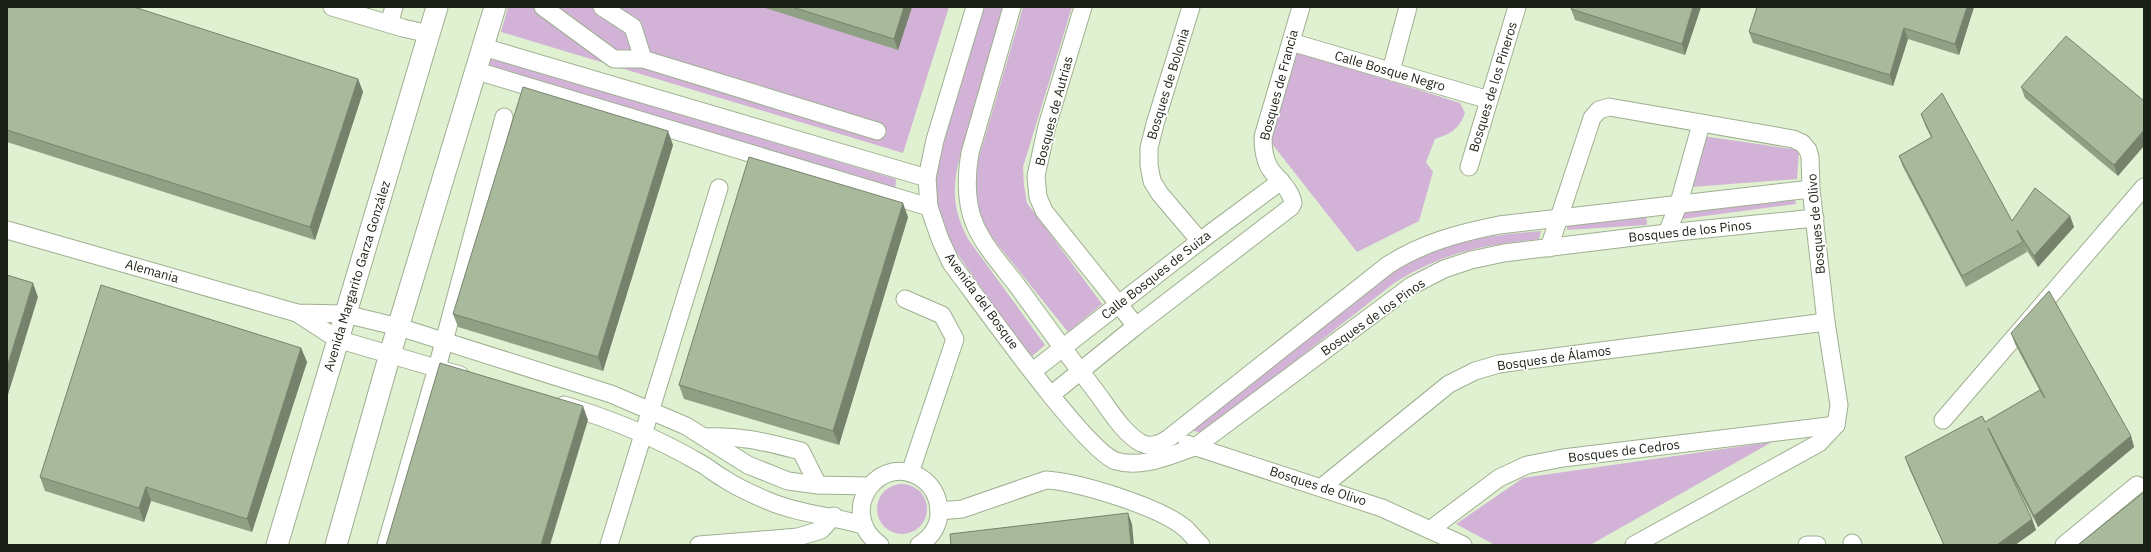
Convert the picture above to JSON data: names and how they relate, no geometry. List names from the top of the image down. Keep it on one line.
{"streets":{"main road":["Avenida Margarito Garza González"],"street":["Calle Bosque Negro","Bosques de Bolonia","Bosques de Francia","Bosques de los Pineros","Bosques de Autrias","Bosques de Olivo","Bosques de los Pinos","Alemania","Calle Bosques de Suiza","Avenida del Bosque","Bosques de Álamos","Bosques de Cedros"]},"crossings":[["Calle Bosque Negro","Bosques de Francia"],["Calle Bosque Negro","Bosques de los Pineros"],["Bosques de Bolonia","Calle Bosques de Suiza"],["Bosques de Francia","Bosques de Autrias"],["Bosques de Francia","Calle Bosques de Suiza"],["Bosques de Autrias","Calle Bosques de Suiza"],["Bosques de Olivo","Bosques de los Pinos"],["Bosques de Olivo","Bosques de Álamos"],["Bosques de Olivo","Bosques de Cedros"],["Bosques de los Pinos","Avenida del Bosque"],["Alemania","Avenida Margarito Garza González"],["Calle Bosques de Suiza","Avenida del Bosque"]]}
